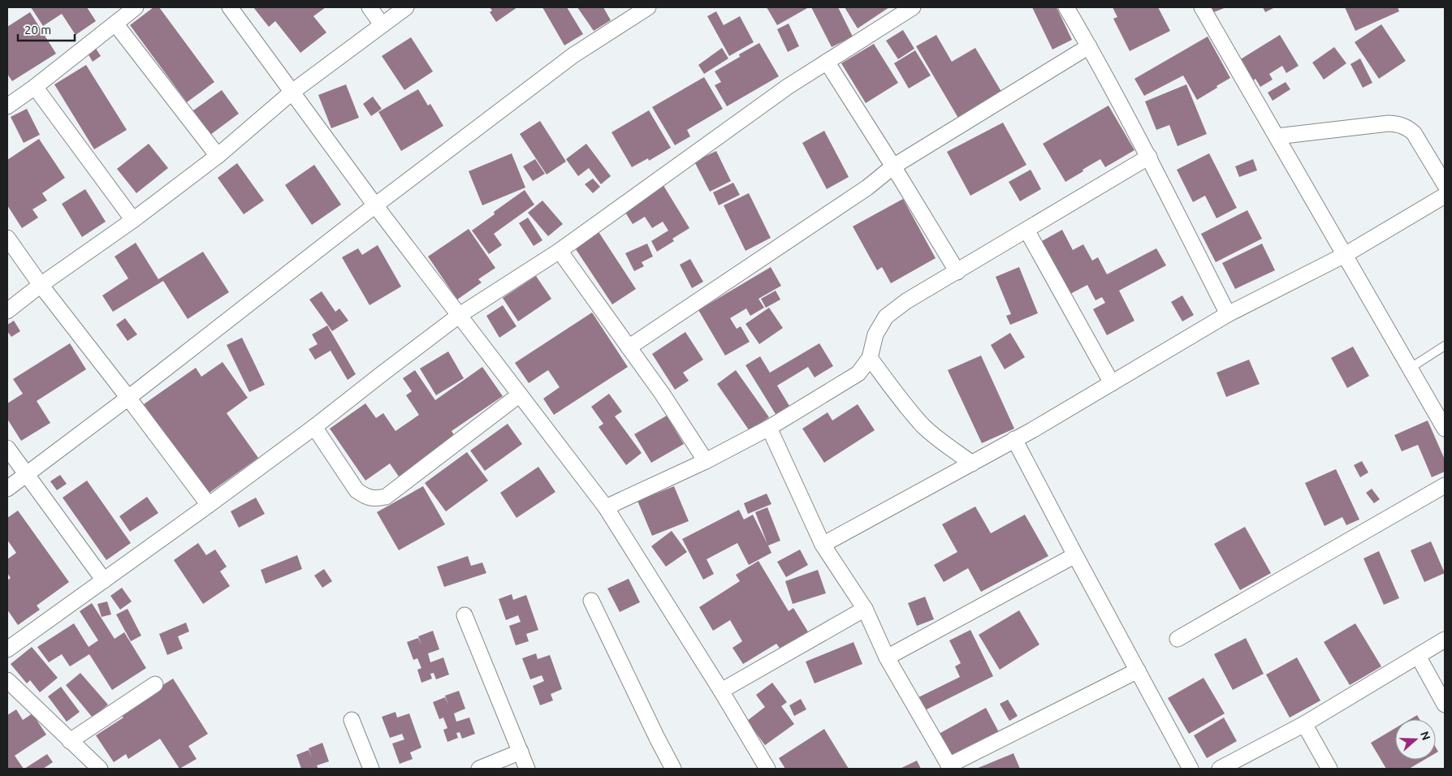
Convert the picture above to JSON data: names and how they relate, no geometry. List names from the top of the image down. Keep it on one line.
{"scale_bar":"20 m","north":"right"}
